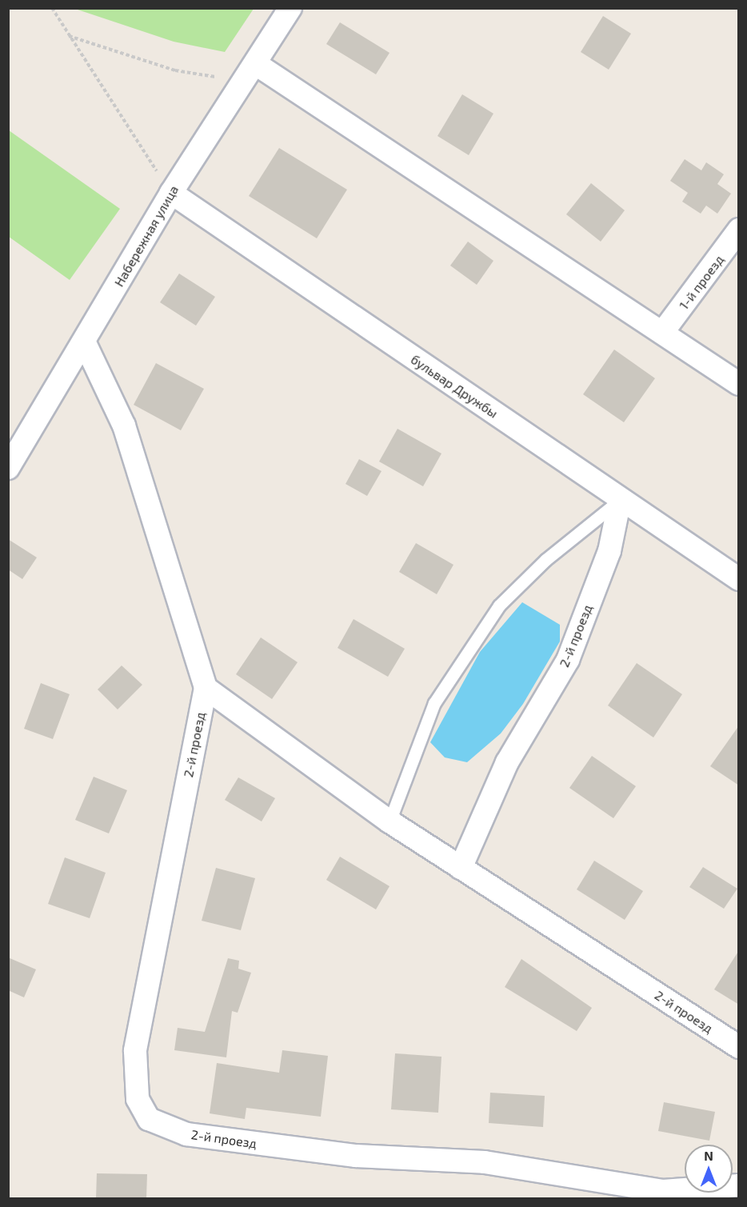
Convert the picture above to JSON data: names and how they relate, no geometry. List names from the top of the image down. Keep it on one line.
{"streets":{"street":["Набережная улица","1-й проезд","бульвар Дружбы","2-й проезд"]},"crossings":[["Набережная улица","бульвар Дружбы"],["Набережная улица","2-й проезд"],["бульвар Дружбы","2-й проезд"]],"north":"top"}
